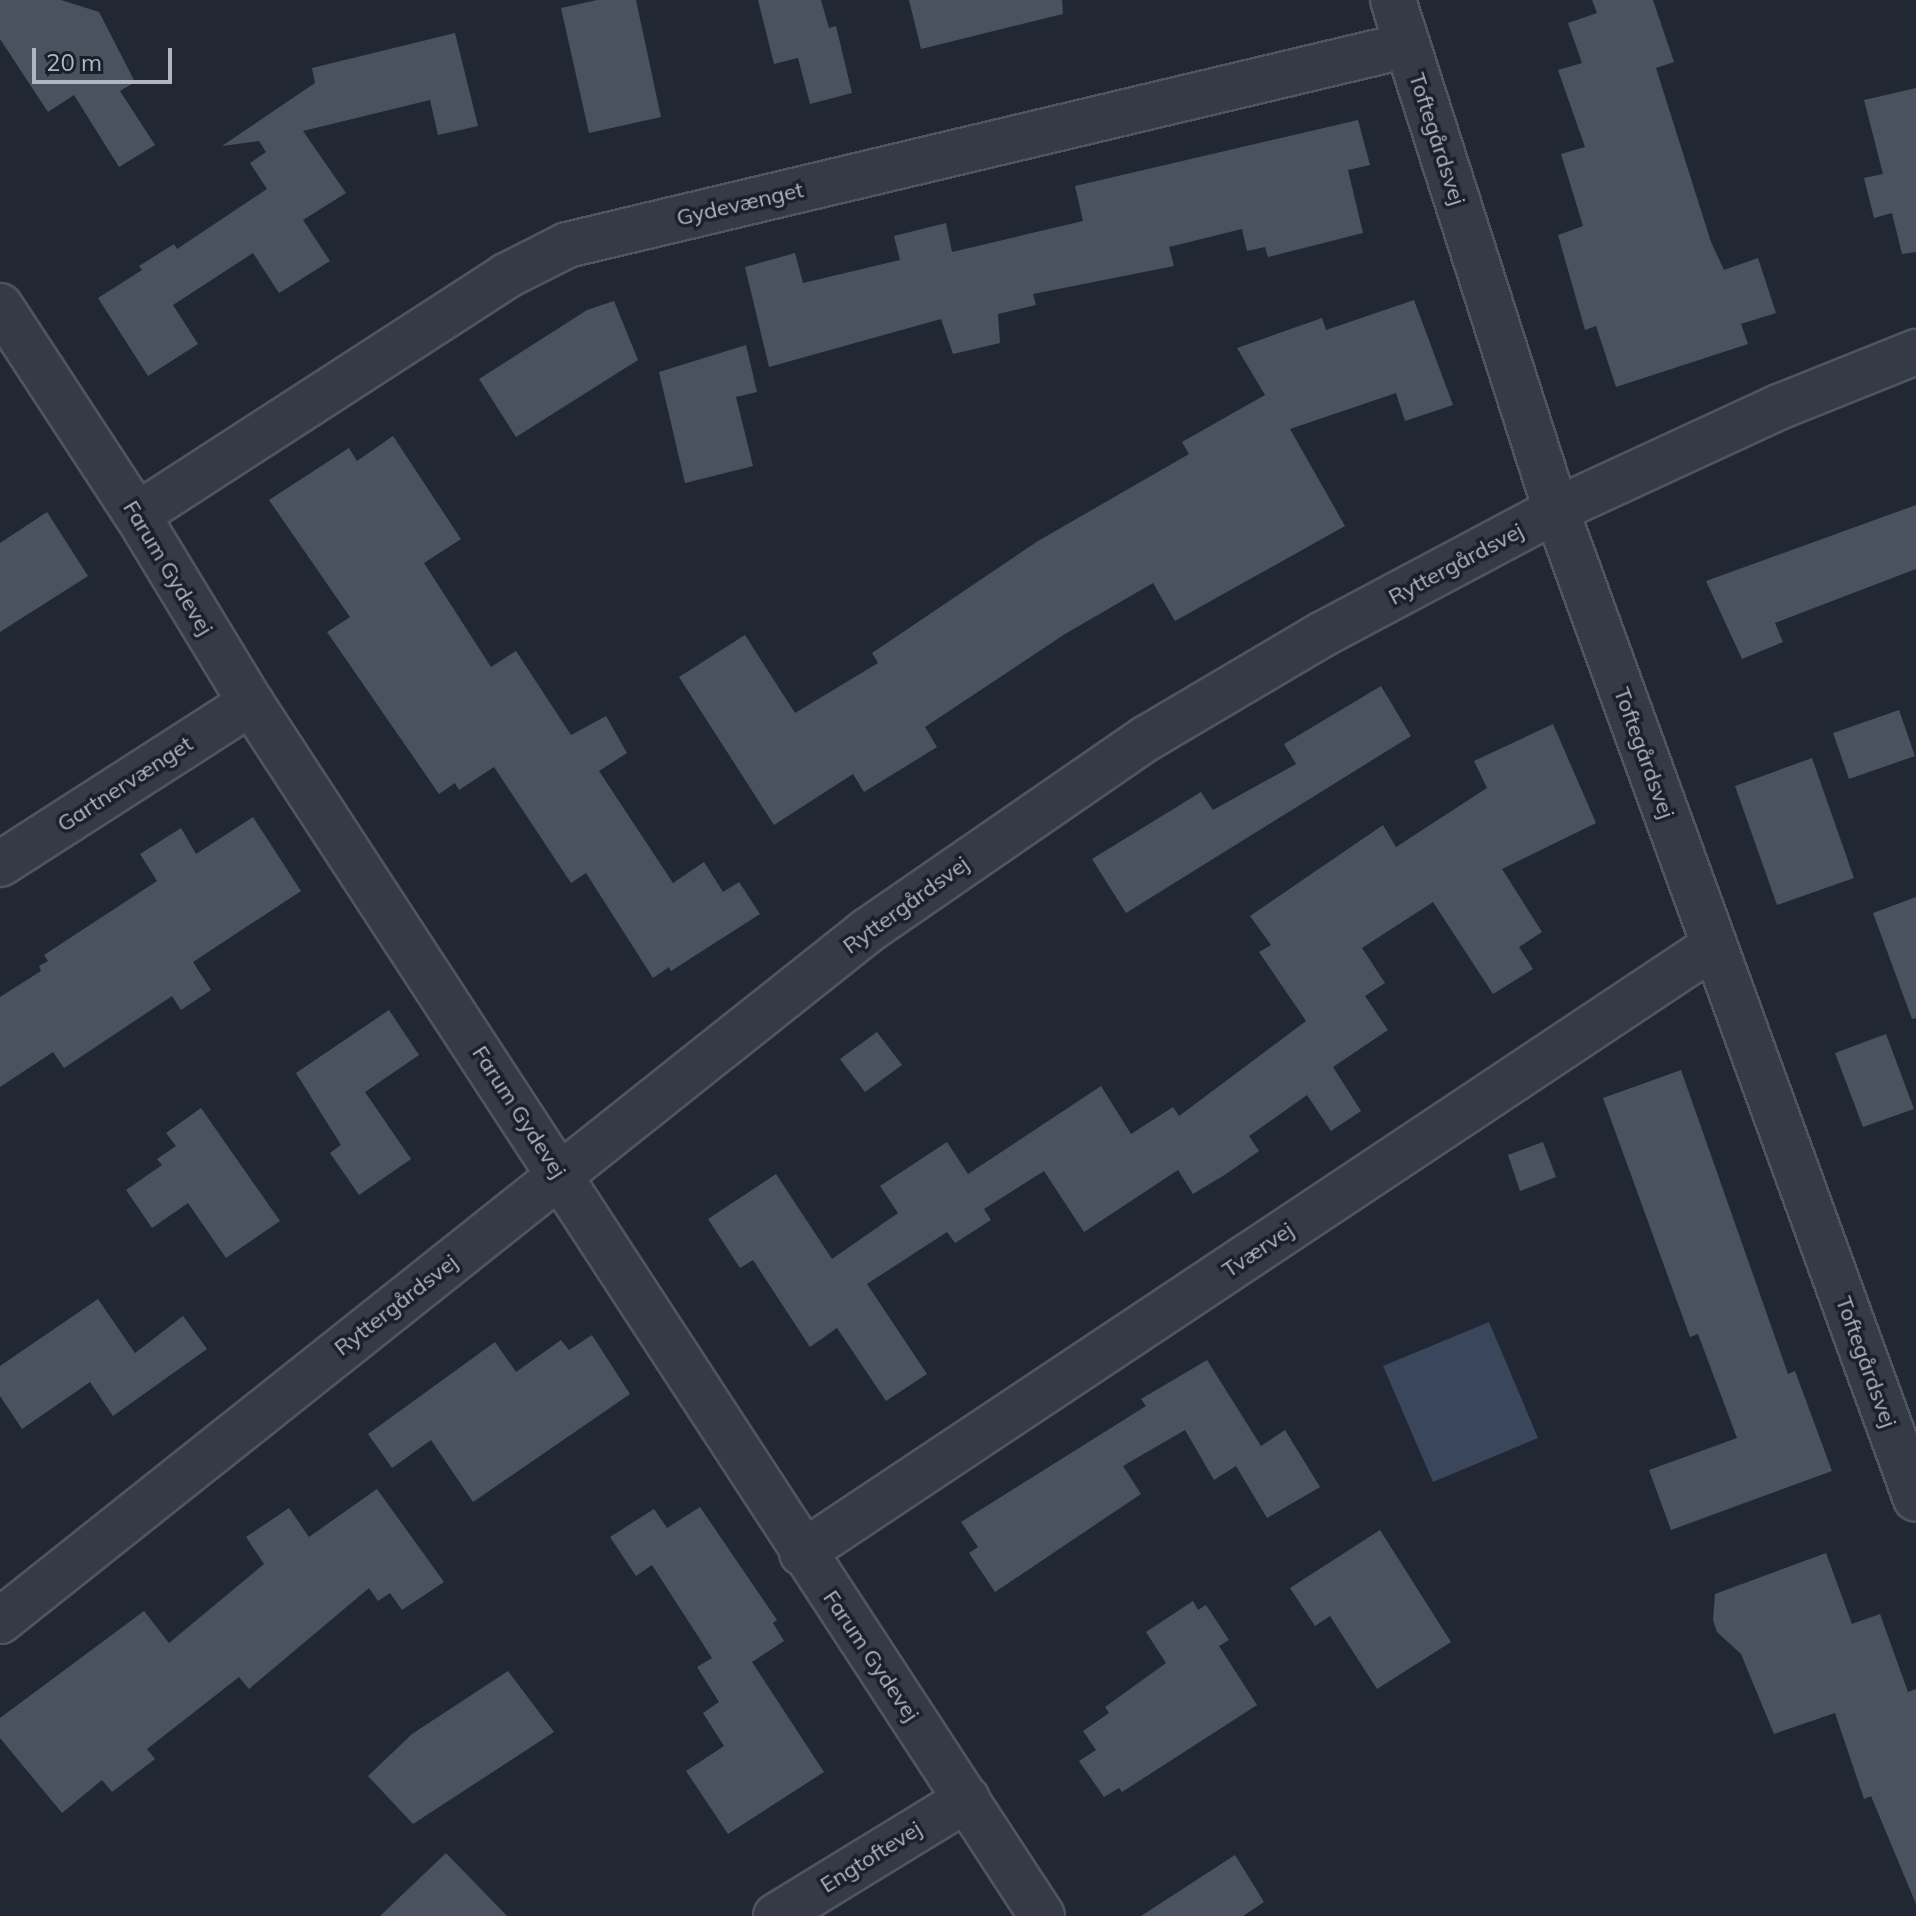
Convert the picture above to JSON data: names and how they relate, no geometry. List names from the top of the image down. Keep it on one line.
{"streets":{"street":["Toftegårdsvej","Gydevænget","Ryttergårdsvej","Farum Gydevej","Gartnervænget","Tværvej","Engtoftevej"]},"crossings":[["Toftegårdsvej","Gydevænget"],["Toftegårdsvej","Ryttergårdsvej"],["Toftegårdsvej","Tværvej"],["Gydevænget","Farum Gydevej"],["Ryttergårdsvej","Farum Gydevej"],["Farum Gydevej","Gartnervænget"],["Farum Gydevej","Tværvej"],["Farum Gydevej","Engtoftevej"]],"scale_bar":"20 m"}
